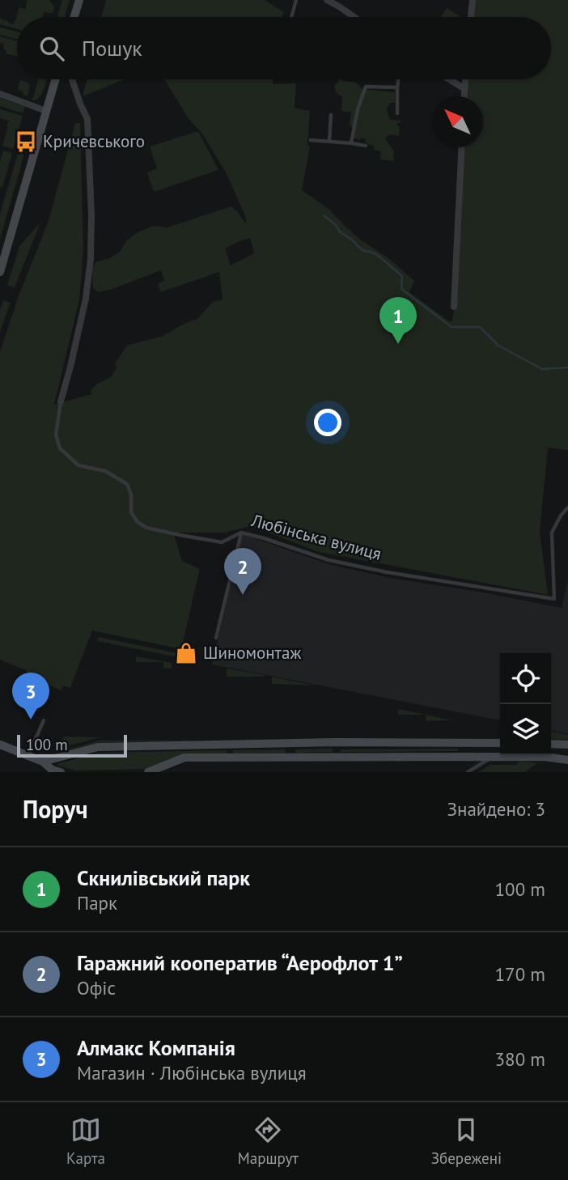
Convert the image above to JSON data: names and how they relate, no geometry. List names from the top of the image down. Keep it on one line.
{"streets":{"street":["Любінська вулиця"]},"places":{"bus stop":["Кричевського"],"shop":["Шиномонтаж"]},"scale_bar":"100 m","north":"top left","page":{"search":"Пошук","pins":["1","2","3"],"scale":"100 m","heading":["Поруч","Знайдено: 3"],"list":[{"mark":"1","name":"Скнилівський парк","note":"Парк","value":"100 m"},{"mark":"2","name":"Гаражний кооператив “Аерофлот 1”","note":"Офіс","value":"170 m"},{"mark":"3","name":"Алмакс Компанія","note":"Магазин · Любінська вулиця","value":"380 m"}],"nav":["Карта","Маршрут","Збережені"]}}
